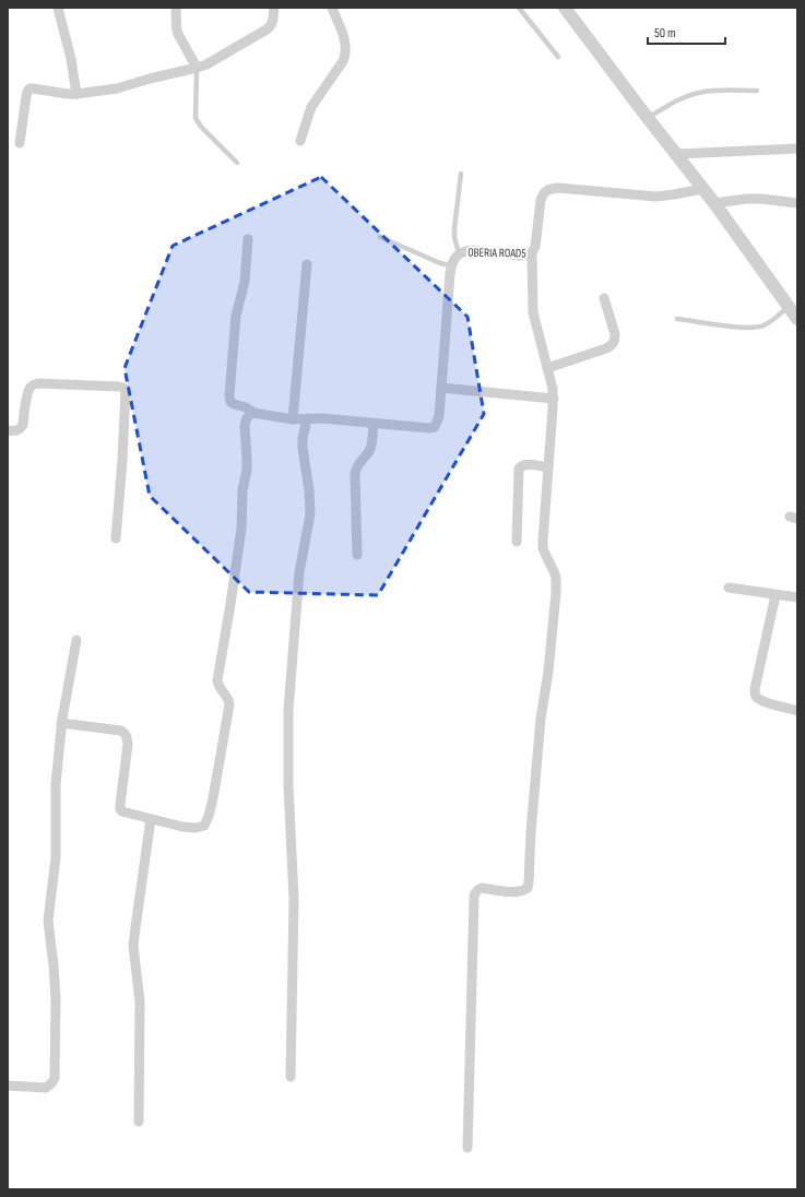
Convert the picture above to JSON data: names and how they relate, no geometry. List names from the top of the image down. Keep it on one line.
{"streets":{"street":["OBERIA ROAD5"]},"scale_bar":"50 m"}
